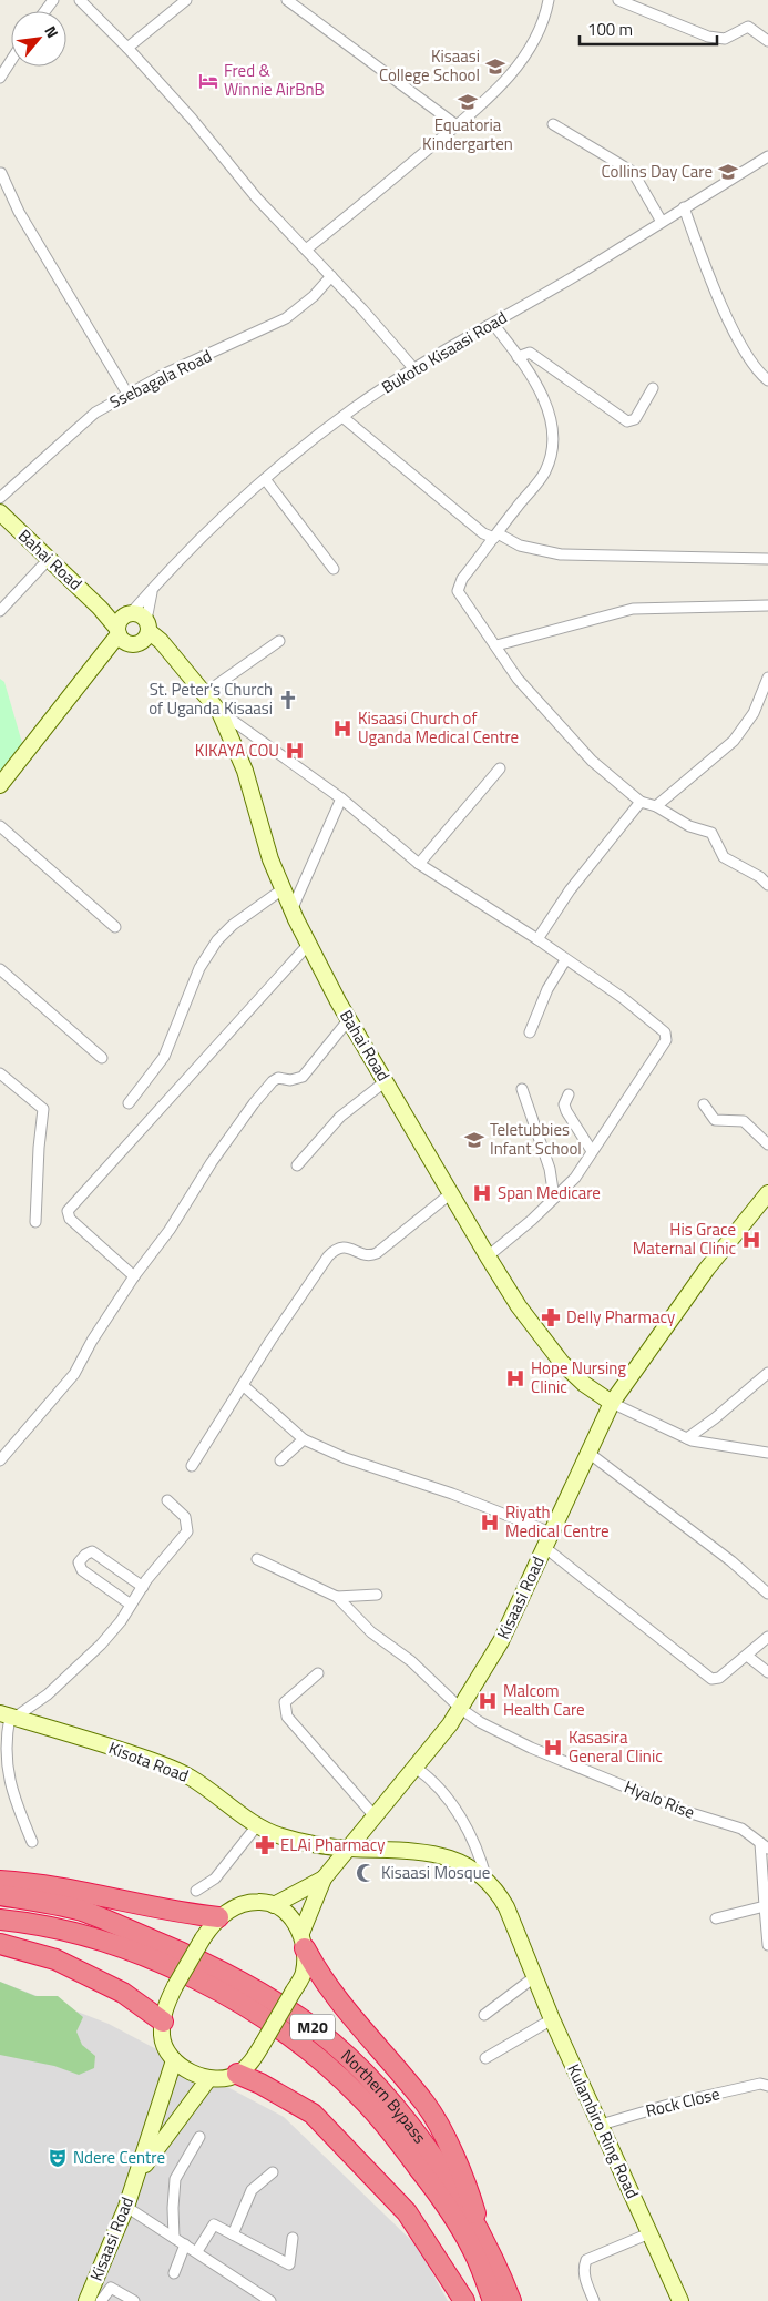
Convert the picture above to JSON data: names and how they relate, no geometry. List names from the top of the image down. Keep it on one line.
{"streets":{"highway":["M20","Northern Bypass"],"street":["Bukoto Kisaasi Road","Ssebagala Road","Bahai Road","Kisaasi Road","Kisota Road","Hyalo Rise","Rock Close","Kulambiro Ring Road"]},"crossings":[["Bukoto Kisaasi Road","Bahai Road"],["Bahai Road","Kisaasi Road"],["Kisaasi Road","Kisota Road"],["Kisaasi Road","Hyalo Rise"],["Kisota Road","Kulambiro Ring Road"],["Rock Close","Kulambiro Ring Road"]],"places":{"school or university":["Kisaasi College School","Equatoria Kindergarten","Collins Day Care","Teletubbies Infant School"],"hotel":["Fred & Winnie AirBnB"],"church":["St. Peter’s Church of Uganda Kisaasi"],"hospital":["Kisaasi Church of Uganda Medical Centre","KIKAYA COU","Span Medicare","His Grace Maternal Clinic","Hope Nursing Clinic","Riyath Medical Centre","Malcom Health Care","Kasasira General Clinic"],"pharmacy":["Delly Pharmacy","ELAi Pharmacy"],"mosque":["Kisaasi Mosque"],"theatre":["Ndere Centre"]},"scale_bar":"100 m","north":"top right"}
